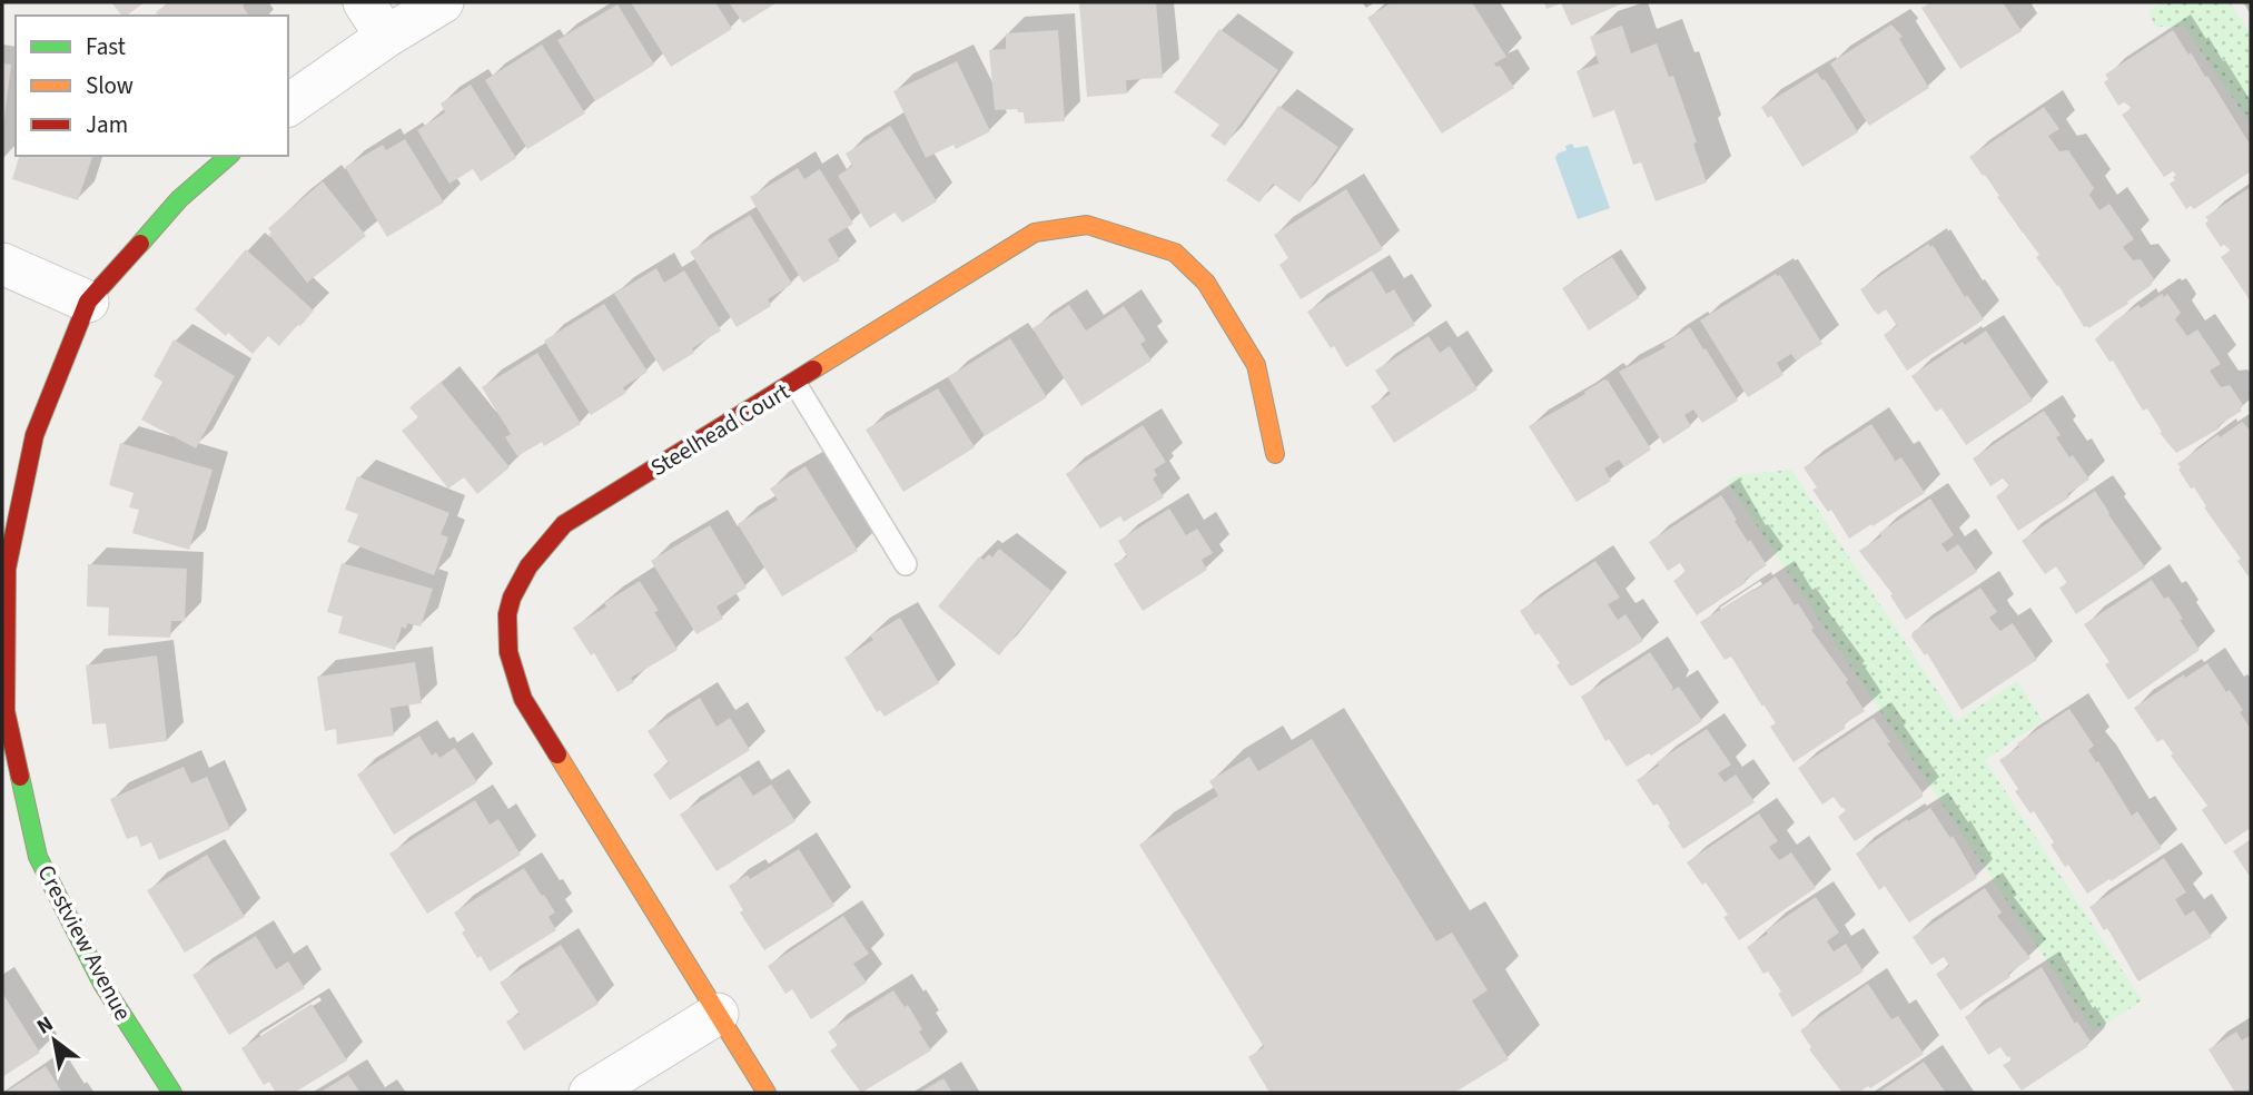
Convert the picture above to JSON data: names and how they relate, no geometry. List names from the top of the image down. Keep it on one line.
{"streets":{"street":["Steelhead Court","Crestview Avenue"]},"legend":["Fast","Slow","Jam"],"north":"top left"}
